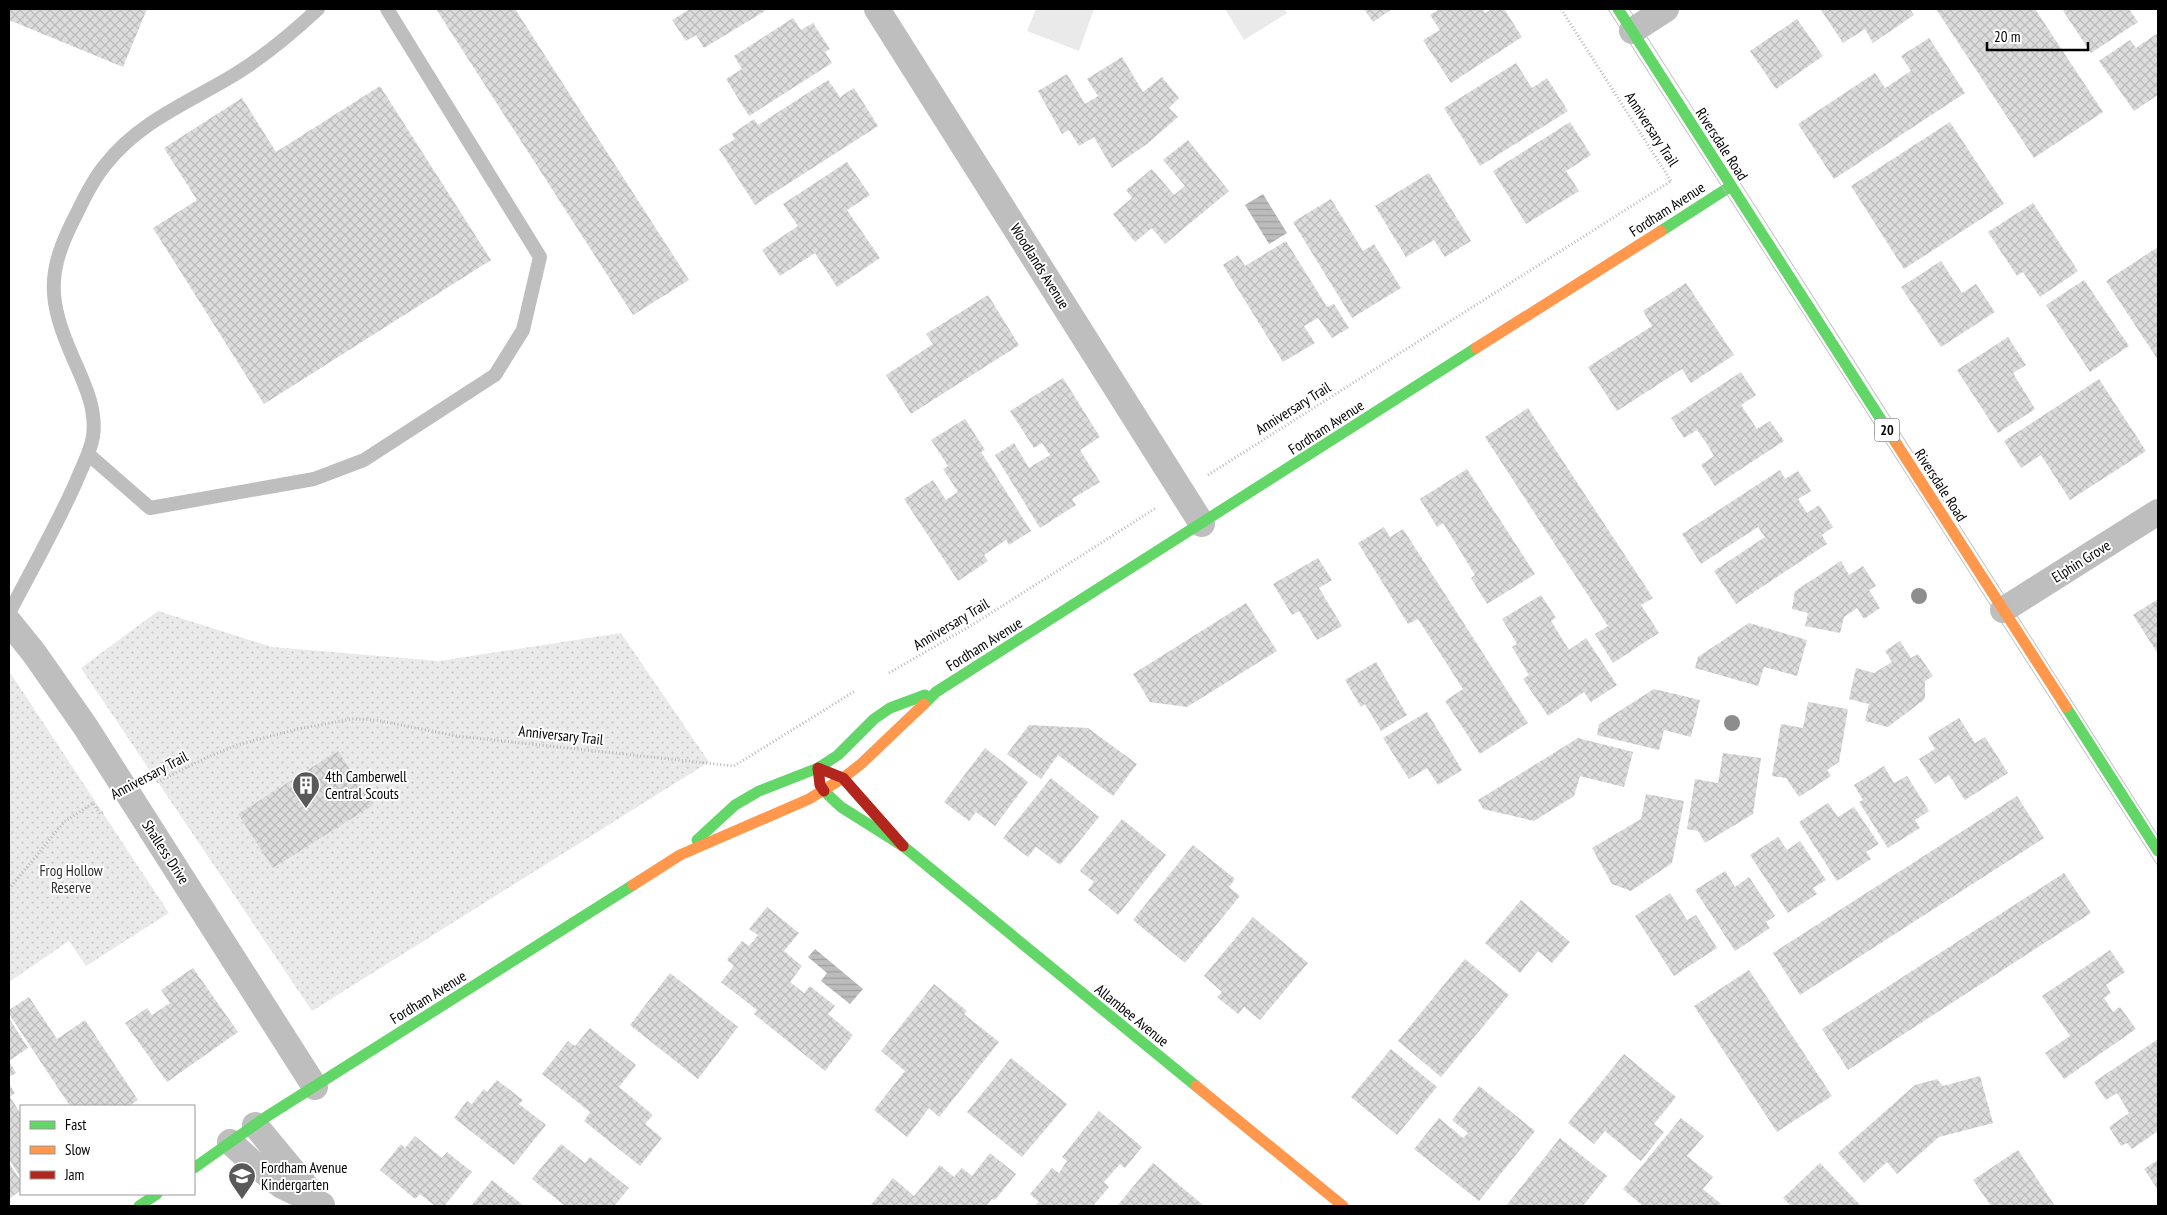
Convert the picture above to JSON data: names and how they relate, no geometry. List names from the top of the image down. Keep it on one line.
{"streets":{"street":["Riversdale Road","Fordham Avenue","Woodlands Avenue","20","Elphin Grove","Shalless Drive","Allambee Avenue"],"path":["Anniversary Trail"]},"crossings":[["Anniversary Trail","Woodlands Avenue"],["Anniversary Trail","Shalless Drive"],["Riversdale Road","Fordham Avenue"],["Riversdale Road","Elphin Grove"],["Fordham Avenue","Woodlands Avenue"],["Fordham Avenue","Shalless Drive"],["Fordham Avenue","Allambee Avenue"]],"parks":["Frog Hollow Reserve"],"places":{"building":["4th Camberwell Central Scouts"],"school or university":["Fordham Avenue Kindergarten"]},"legend":["Fast","Slow","Jam"],"scale_bar":"20 m"}
